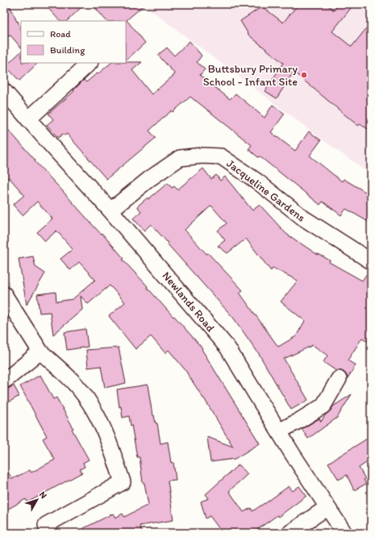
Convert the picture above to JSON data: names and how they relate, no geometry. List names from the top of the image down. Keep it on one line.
{"streets":{"street":["Jacqueline Gardens","Newlands Road"]},"crossings":[["Jacqueline Gardens","Newlands Road"]],"places":["Buttsbury Primary School - Infant Site"],"legend":["Road","Building"],"north":"top right"}
